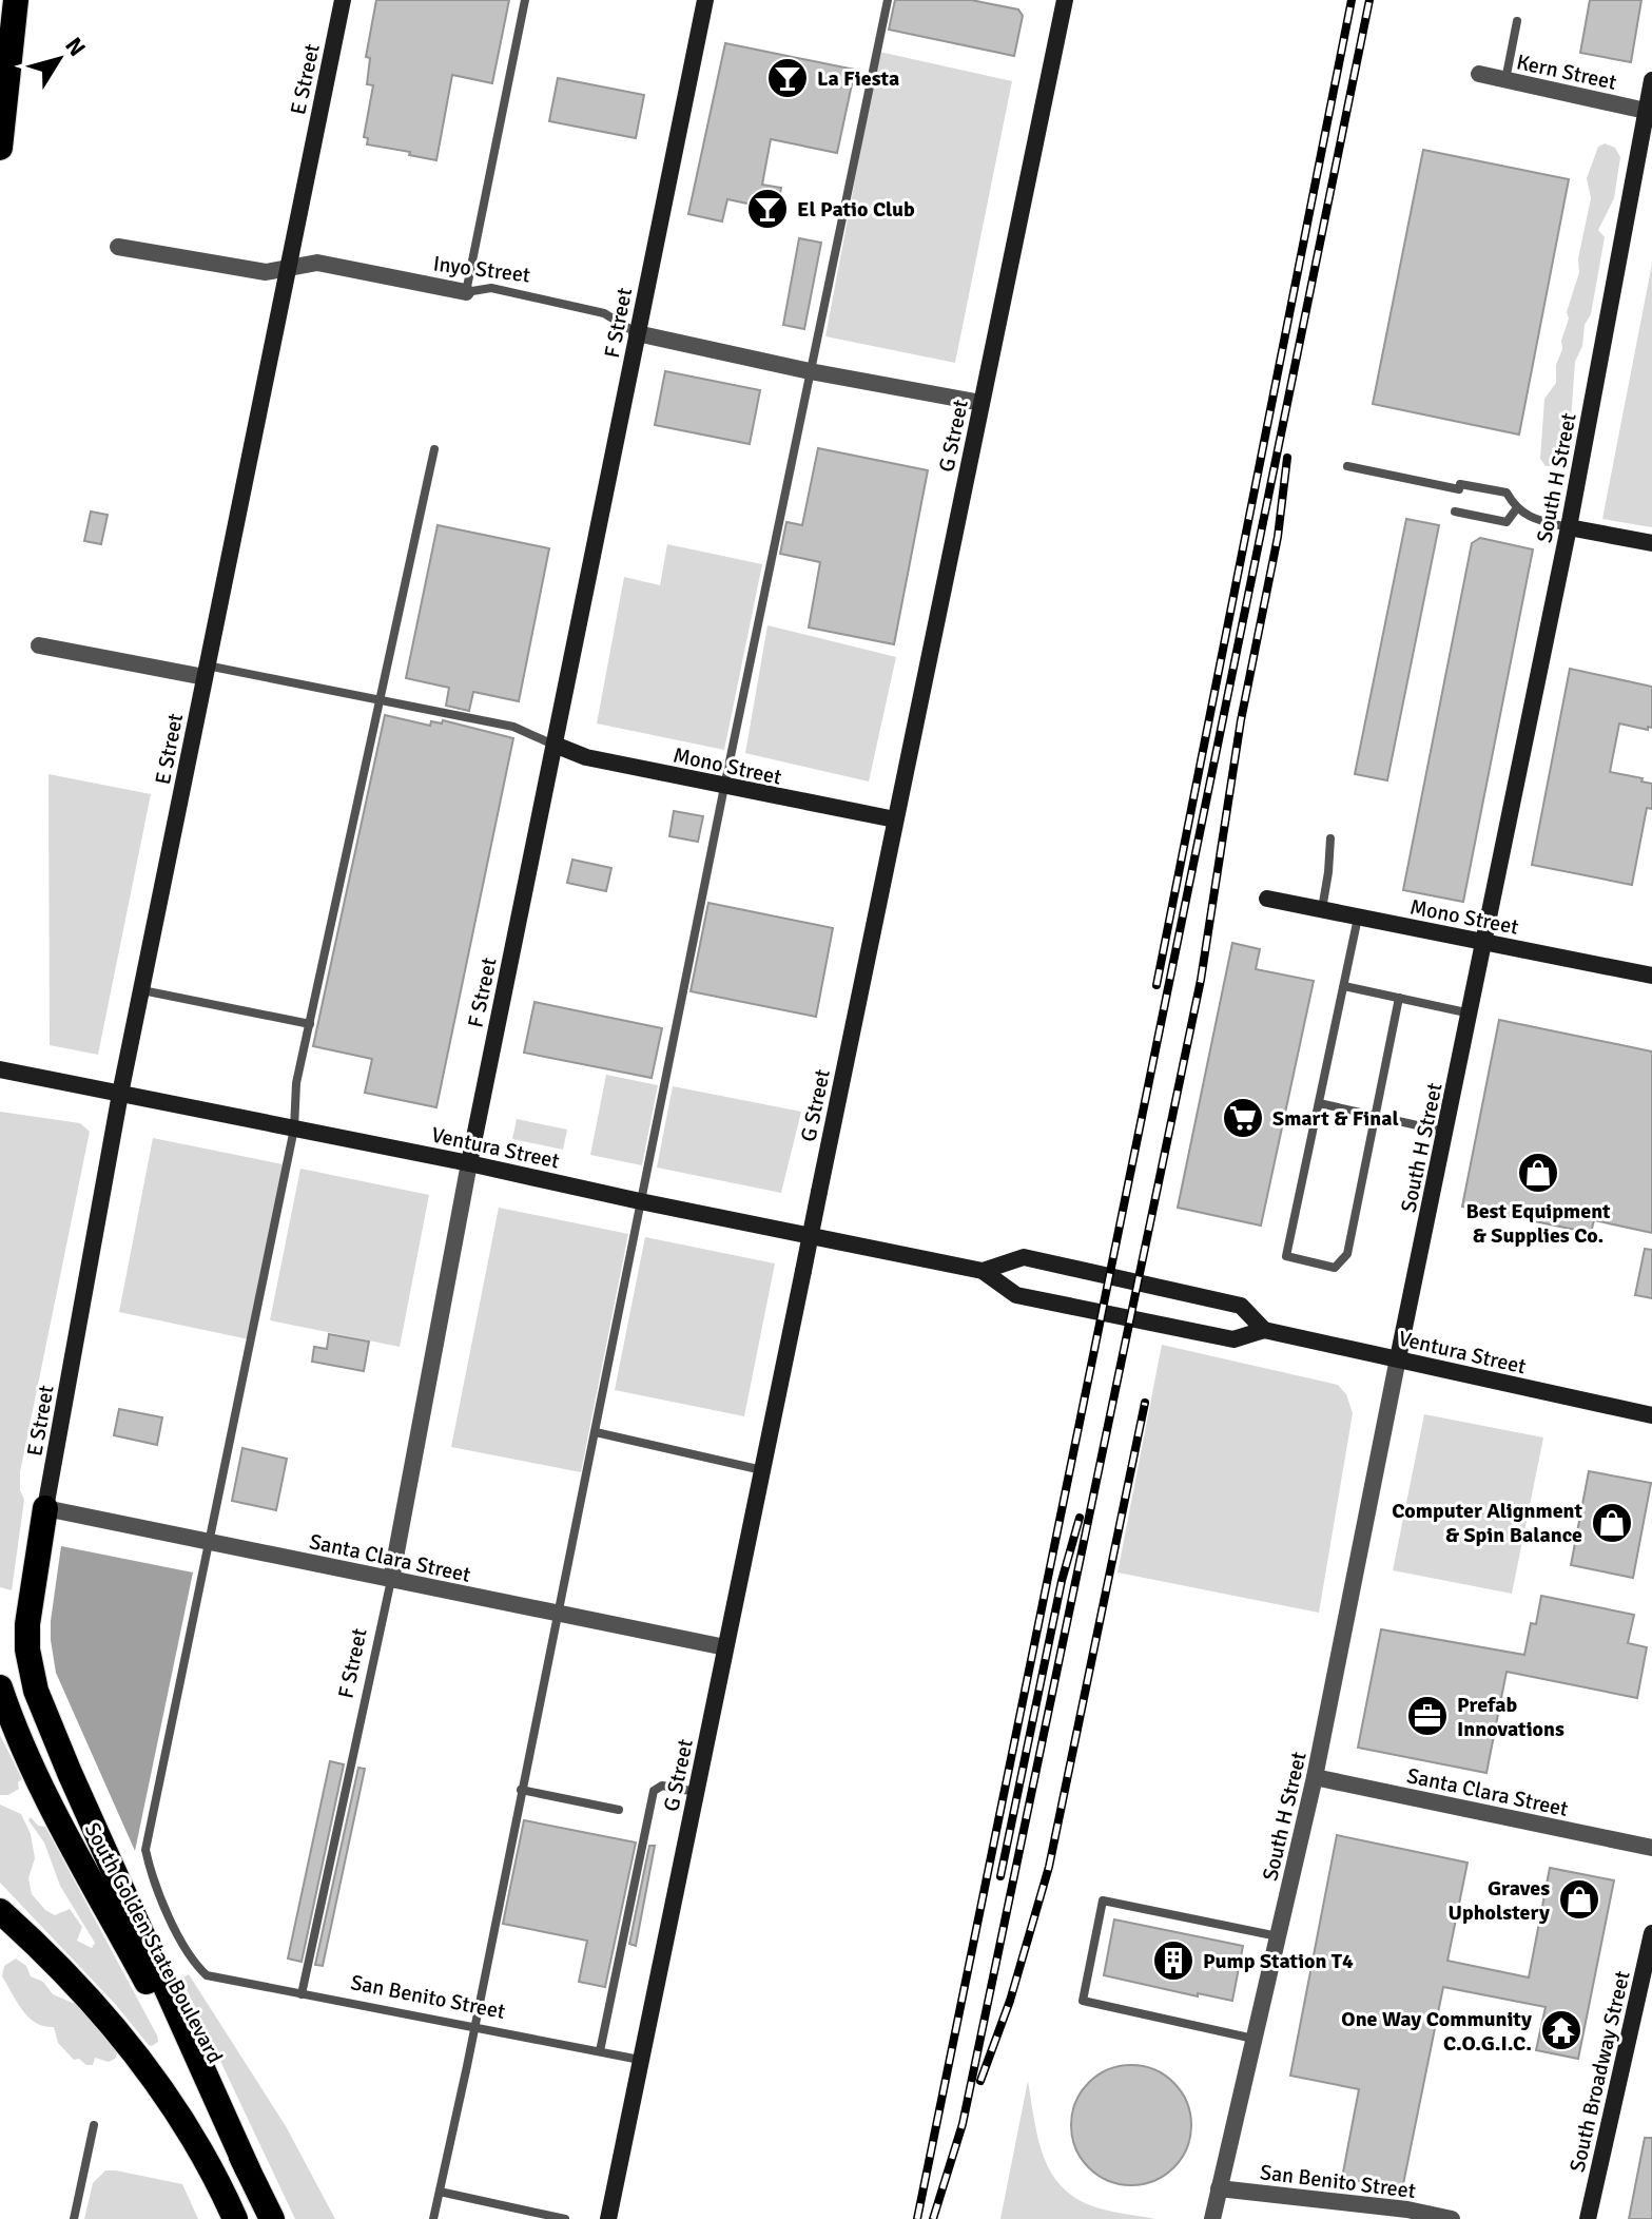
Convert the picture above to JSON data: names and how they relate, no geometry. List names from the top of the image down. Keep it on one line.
{"streets":{"highway":["South Golden State Boulevard"],"street":["Kern Street","E Street","Inyo Street","F Street","G Street","South H Street","Mono Street","Ventura Street","Santa Clara Street","San Benito Street","South Broadway Street"]},"crossings":[["Kern Street","South H Street"],["E Street","Inyo Street"],["E Street","Ventura Street"],["E Street","Santa Clara Street"],["Inyo Street","F Street"],["Inyo Street","G Street"],["F Street","Mono Street"],["F Street","Ventura Street"],["F Street","Santa Clara Street"],["F Street","San Benito Street"],["G Street","Mono Street"],["G Street","Santa Clara Street"],["G Street","San Benito Street"],["South H Street","Mono Street"],["South H Street","Ventura Street"],["South H Street","Santa Clara Street"],["South H Street","San Benito Street"],["Santa Clara Street","San Benito Street"]],"places":{"bar":["La Fiesta","El Patio Club"],"supermarket":["Smart & Final"],"shop":["Best Equipment & Supplies Co.","Computer Alignment & Spin Balance","Graves Upholstery"],"office":["Prefab Innovations"],"building":["Pump Station T4"],"temple":["One Way Community C.O.G.I.C."]},"north":"top right"}
